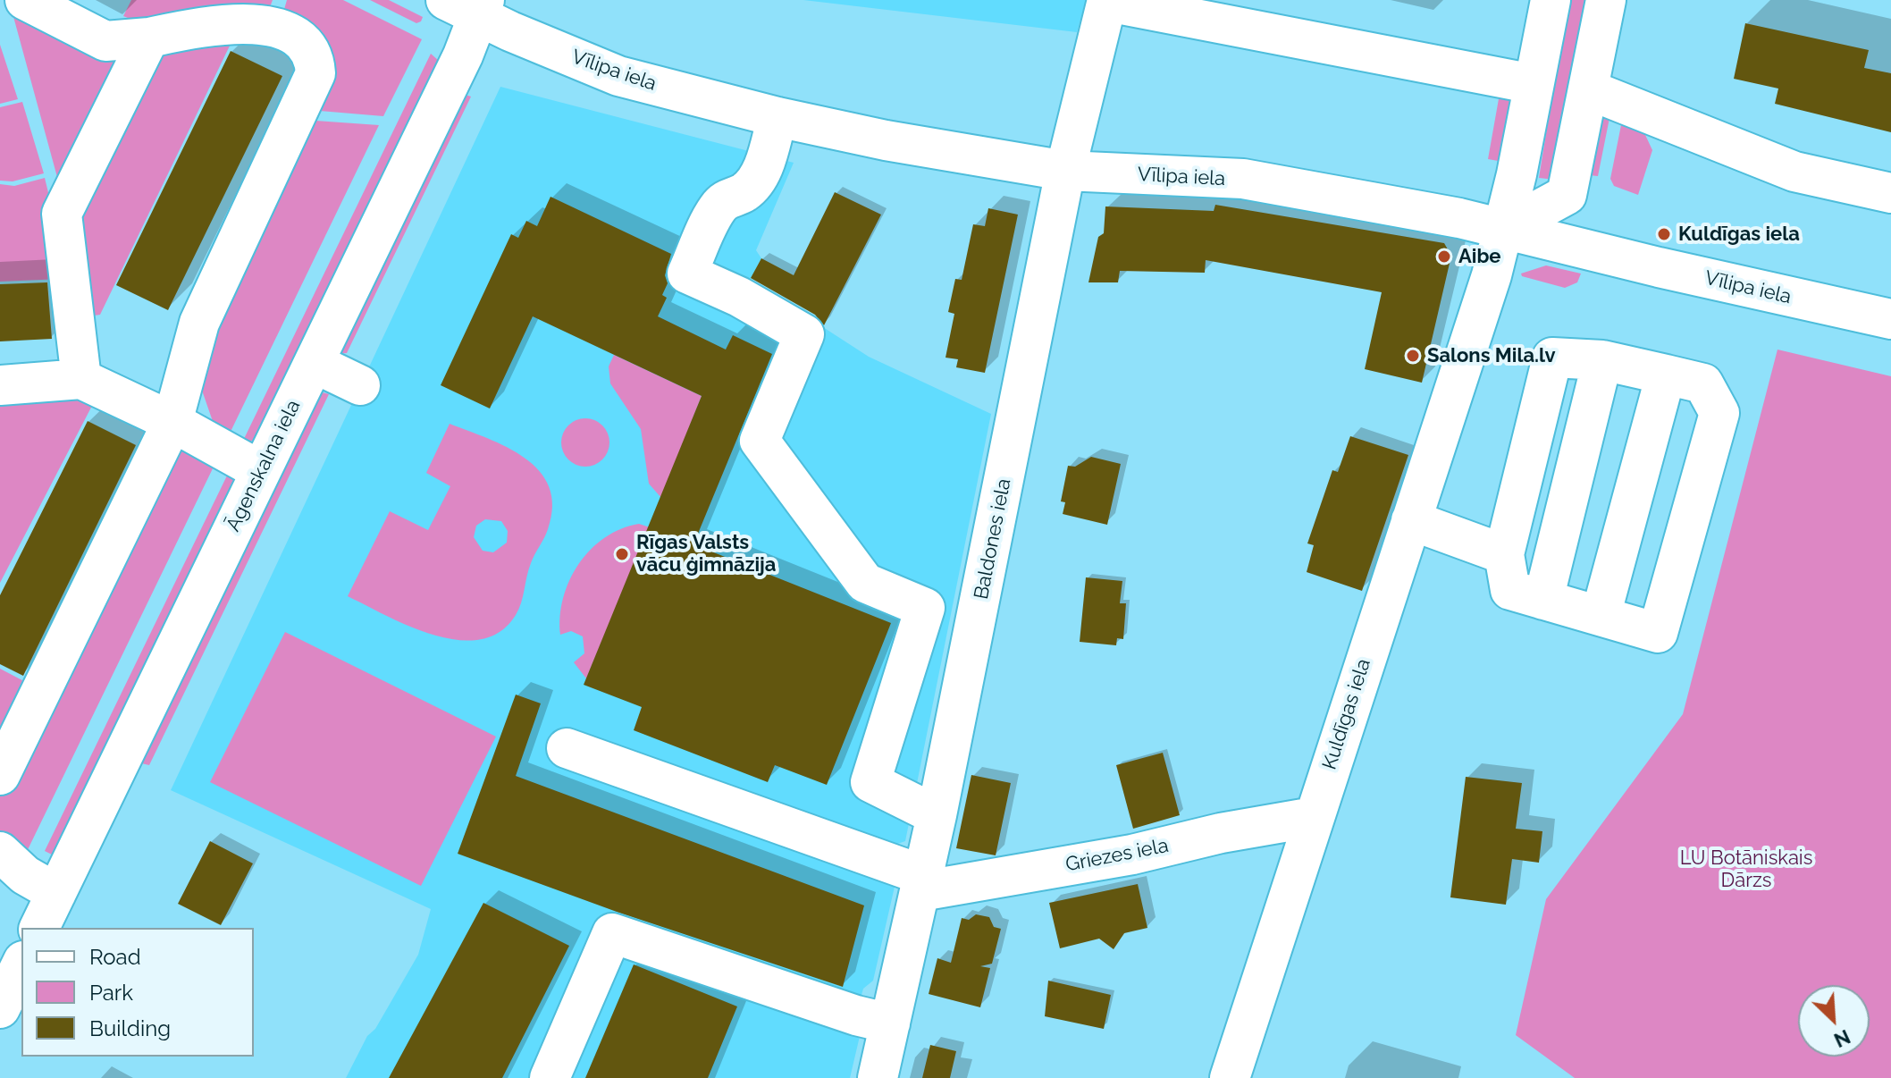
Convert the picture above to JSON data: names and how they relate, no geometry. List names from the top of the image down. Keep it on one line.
{"streets":{"street":["Vīlipa iela","Āgenskalna iela","Baldones iela","Kuldīgas iela","Griezes iela"]},"crossings":[["Vīlipa iela","Āgenskalna iela"],["Vīlipa iela","Baldones iela"],["Vīlipa iela","Kuldīgas iela"],["Baldones iela","Griezes iela"],["Kuldīgas iela","Griezes iela"]],"parks":["LU Botāniskais Dārzs"],"places":["Kuldīgas iela","Aibe","Salons Mila.lv","Rīgas Valsts vācu ģimnāzija"],"legend":["Road","Park","Building"],"north":"bottom right"}
